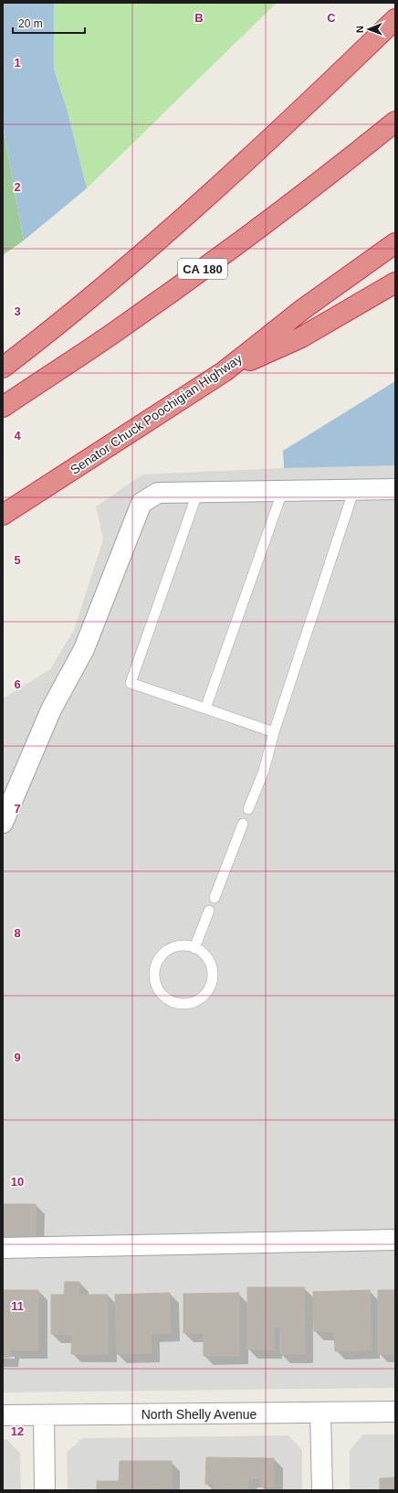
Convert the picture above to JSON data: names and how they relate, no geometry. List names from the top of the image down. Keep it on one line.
{"streets":{"highway":["CA 180","Senator Chuck Poochigian Highway"],"street":["North Shelly Avenue"]},"scale_bar":"20 m","north":"left","grid":{"columns":["B","C"],"rows":["1","2","3","4","5","6","7","8","9","10","11","12"]}}
